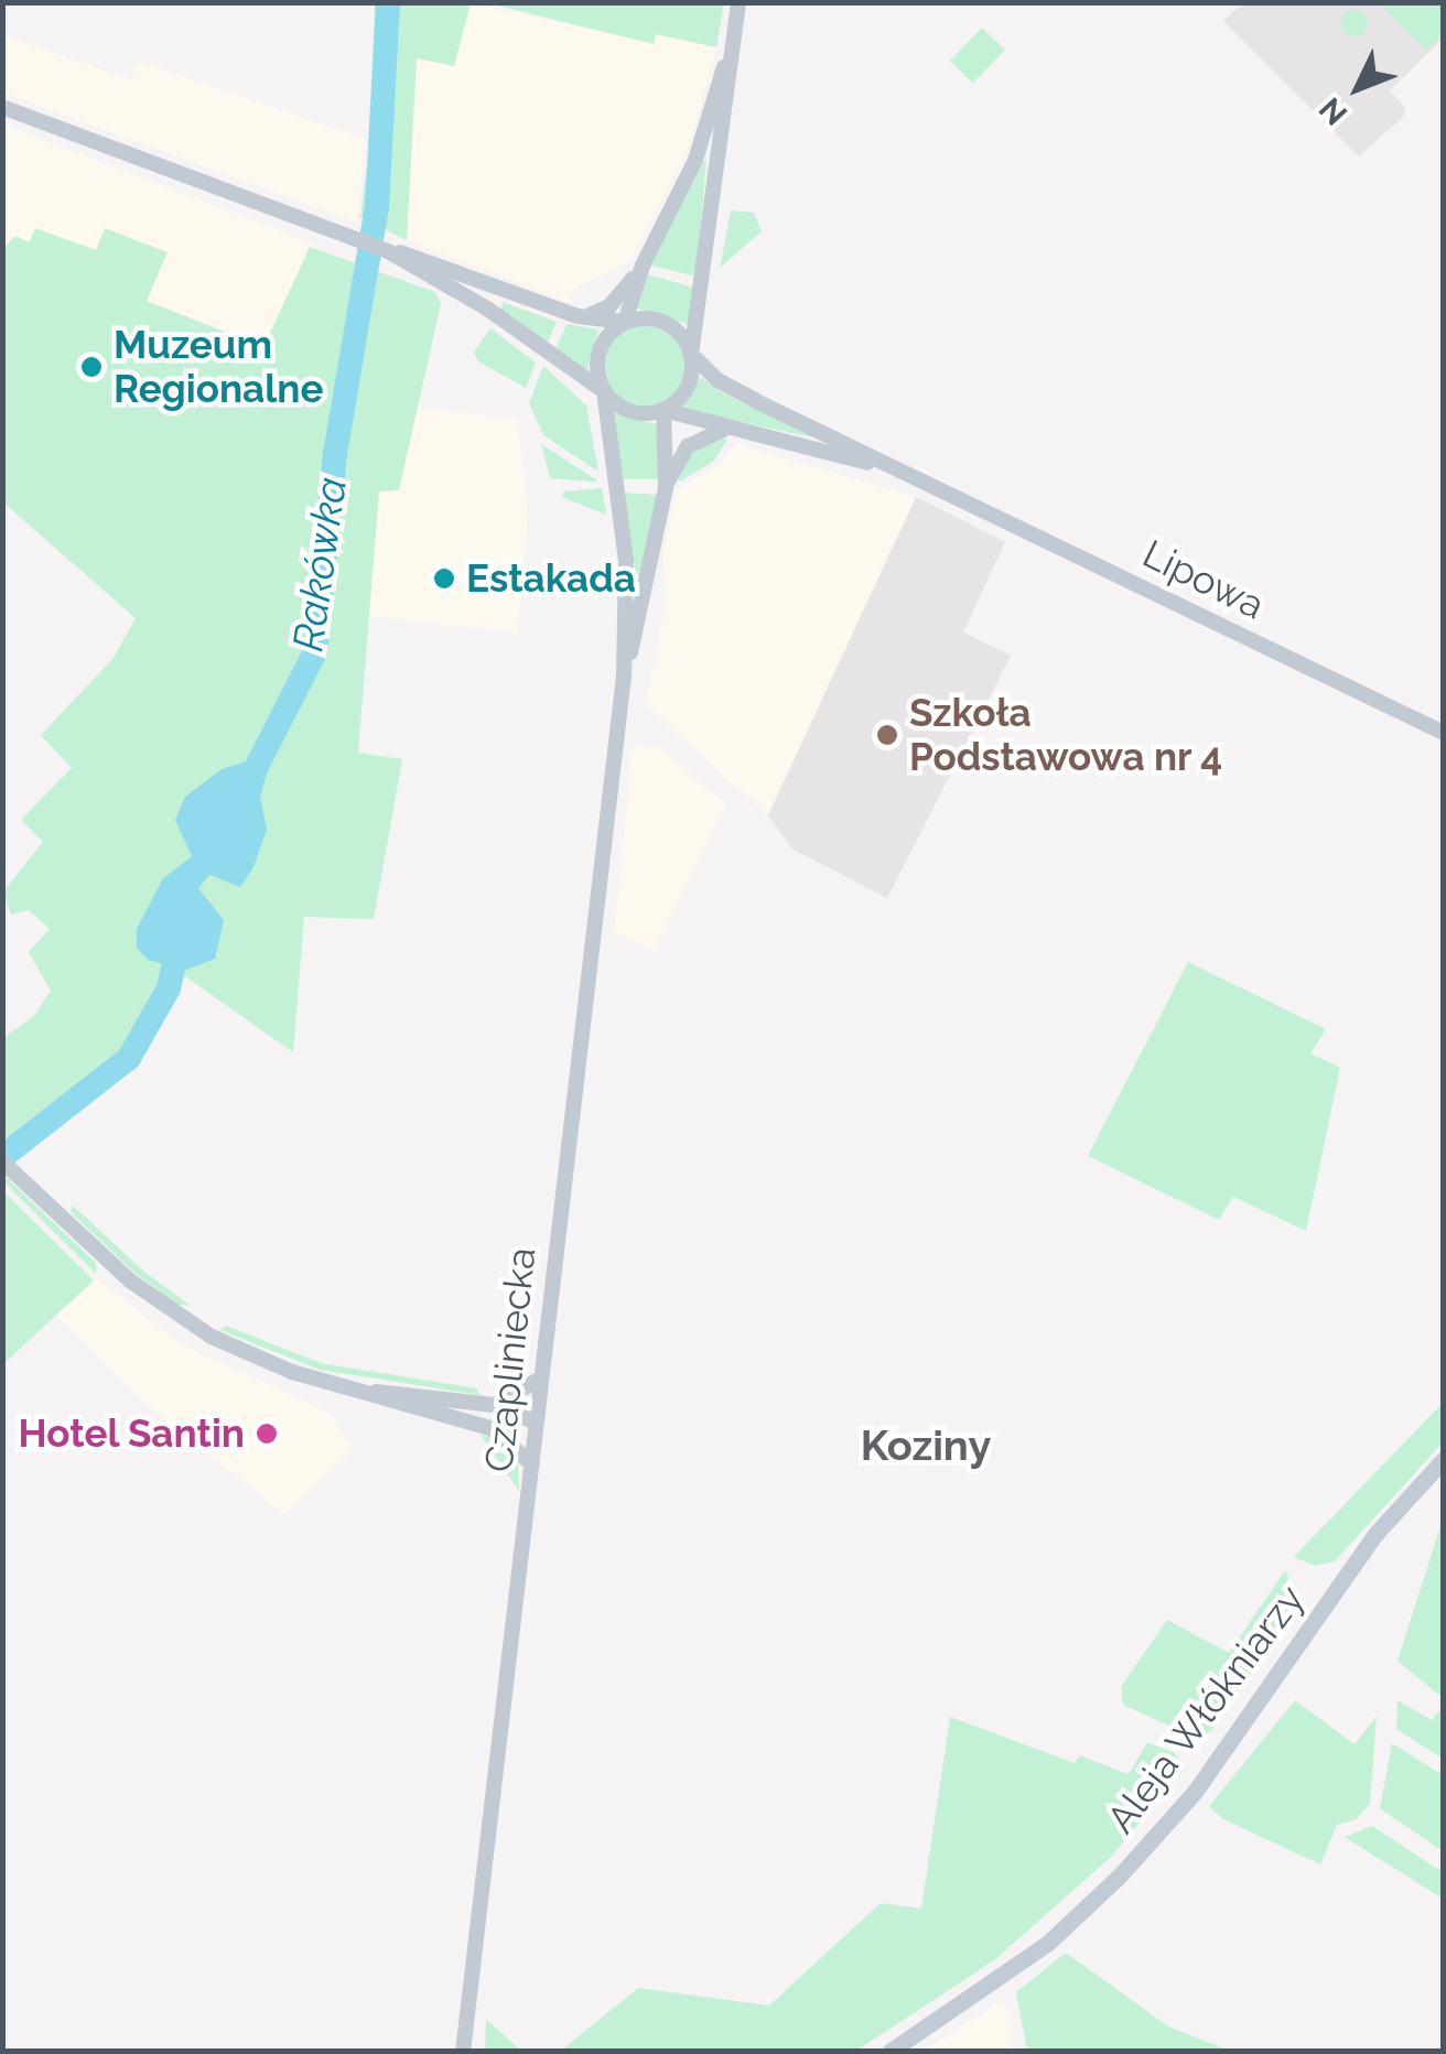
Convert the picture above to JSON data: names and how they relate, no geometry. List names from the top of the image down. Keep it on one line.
{"streets":{"main road":["Aleja Włókniarzy"],"street":["Lipowa","Czapliniecka"]},"crossings":[["Lipowa","Czapliniecka"]],"districts":["Koziny"],"water":["Rakówka"],"places":["Muzeum Regionalne","Estakada","Szkoła Podstawowa nr 4","Hotel Santin"],"north":"bottom left"}
